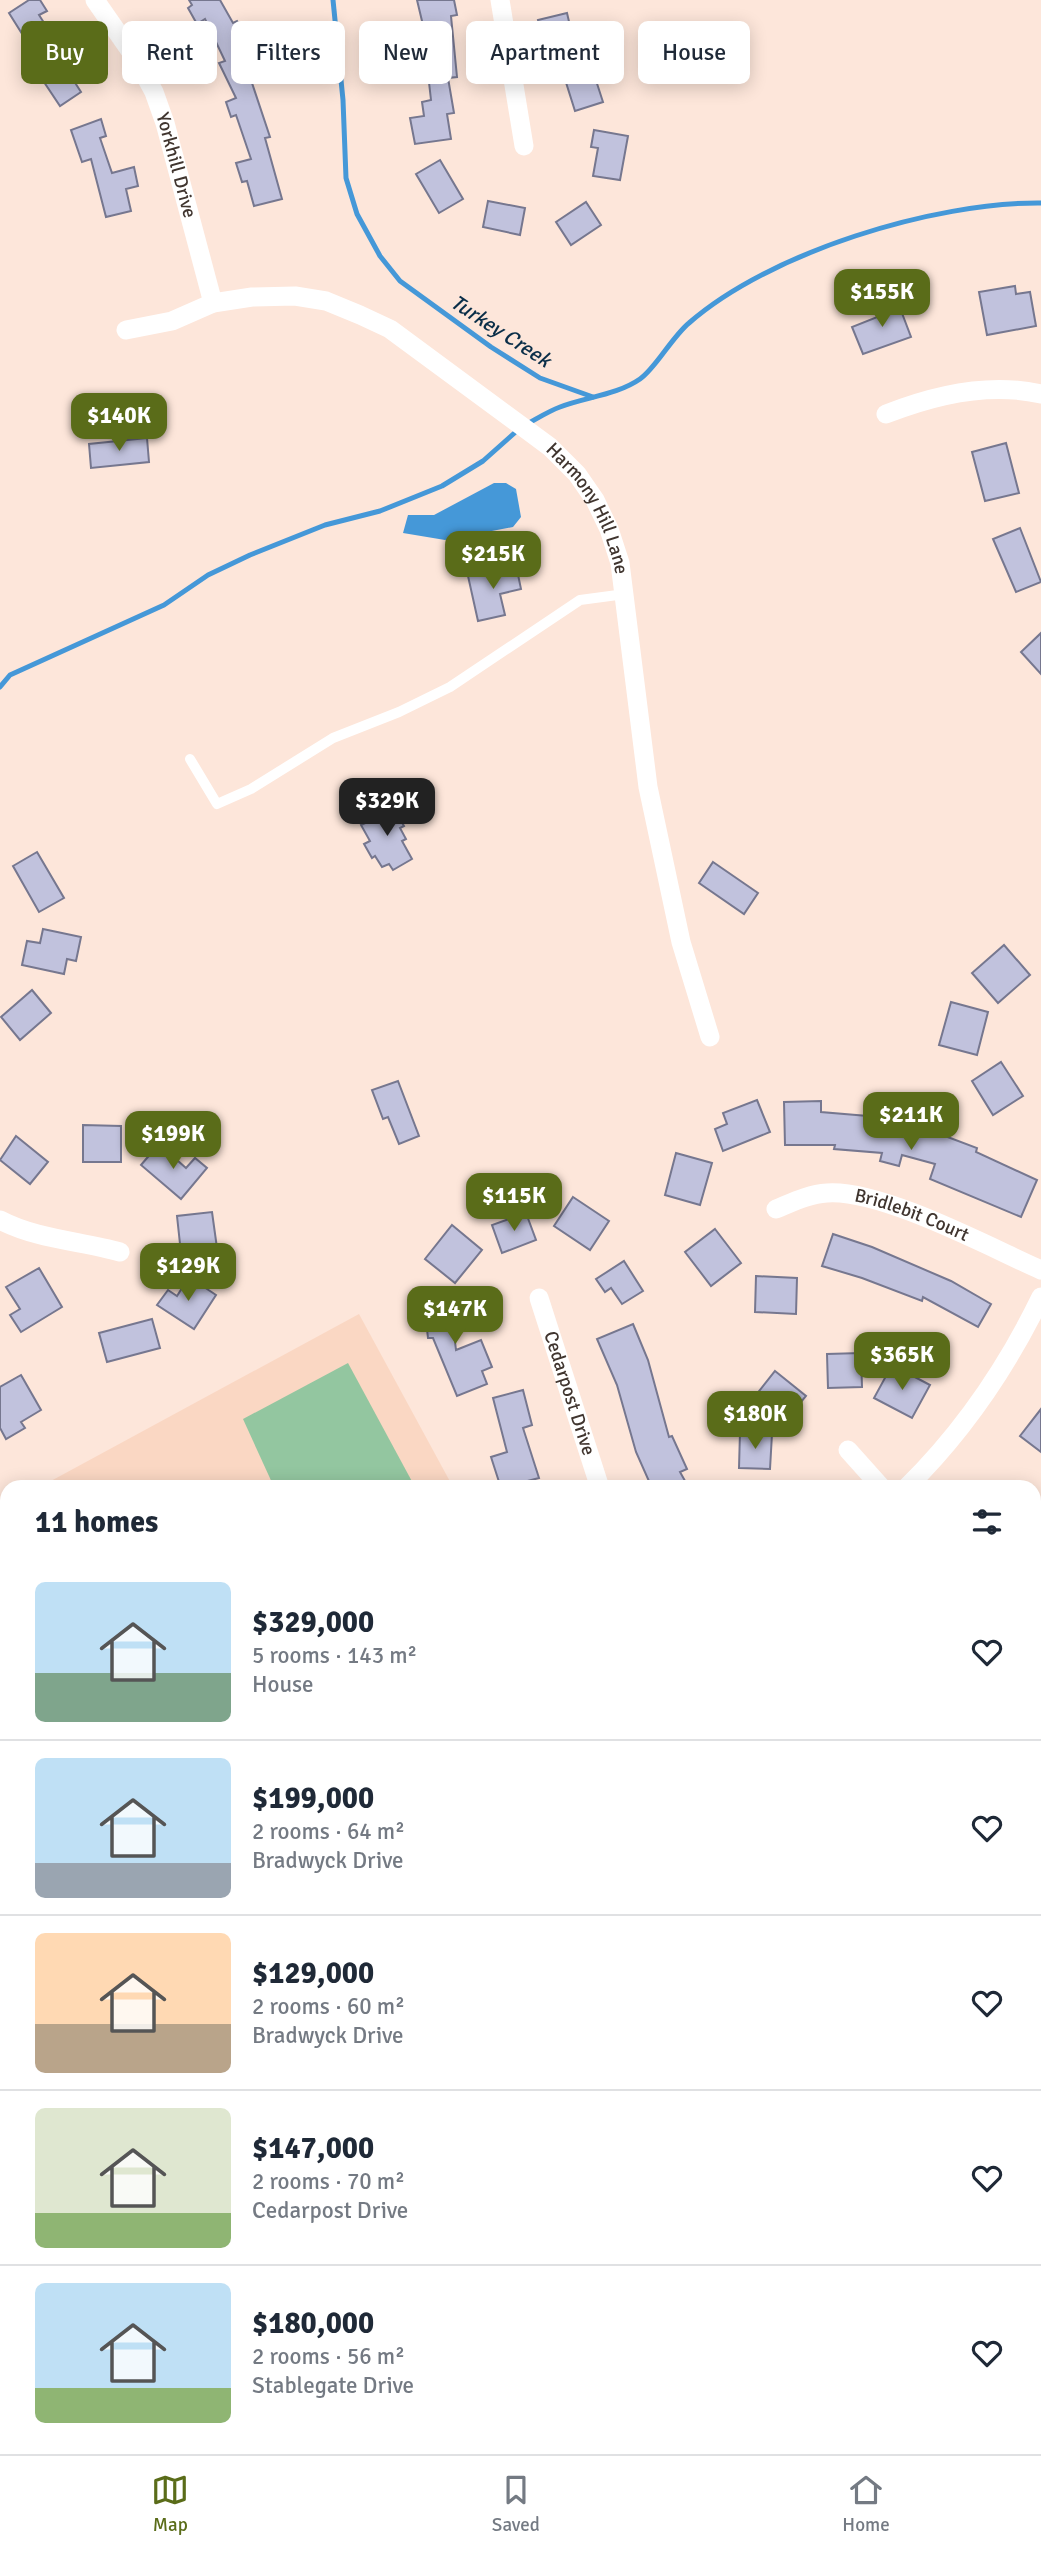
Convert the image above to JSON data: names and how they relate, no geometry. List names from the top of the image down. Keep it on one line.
{"streets":{"street":["Yorkhill Drive","Harmony Hill Lane","Bridlebit Court","Cedarpost Drive"]},"crossings":[["Yorkhill Drive","Harmony Hill Lane"]],"water":["Turkey Creek"],"page":{"chip":["Buy","Rent","Filters","New","Apartment","House"],"price":["$155K","$140K","$215K","$329K","$211K","$199K","$115K","$129K","$147K","$365K","$180K"],"heading":"11 homes","list":[{"name":"$329,000","note":"5 rooms · 143 m² · House"},{"name":"$199,000","note":"2 rooms · 64 m² · Bradwyck Drive"},{"name":"$129,000","note":"2 rooms · 60 m² · Bradwyck Drive"},{"name":"$147,000","note":"2 rooms · 70 m² · Cedarpost Drive"},{"name":"$180,000","note":"2 rooms · 56 m² · Stablegate Drive"}],"tabs":["Map","Saved","Home"]}}
